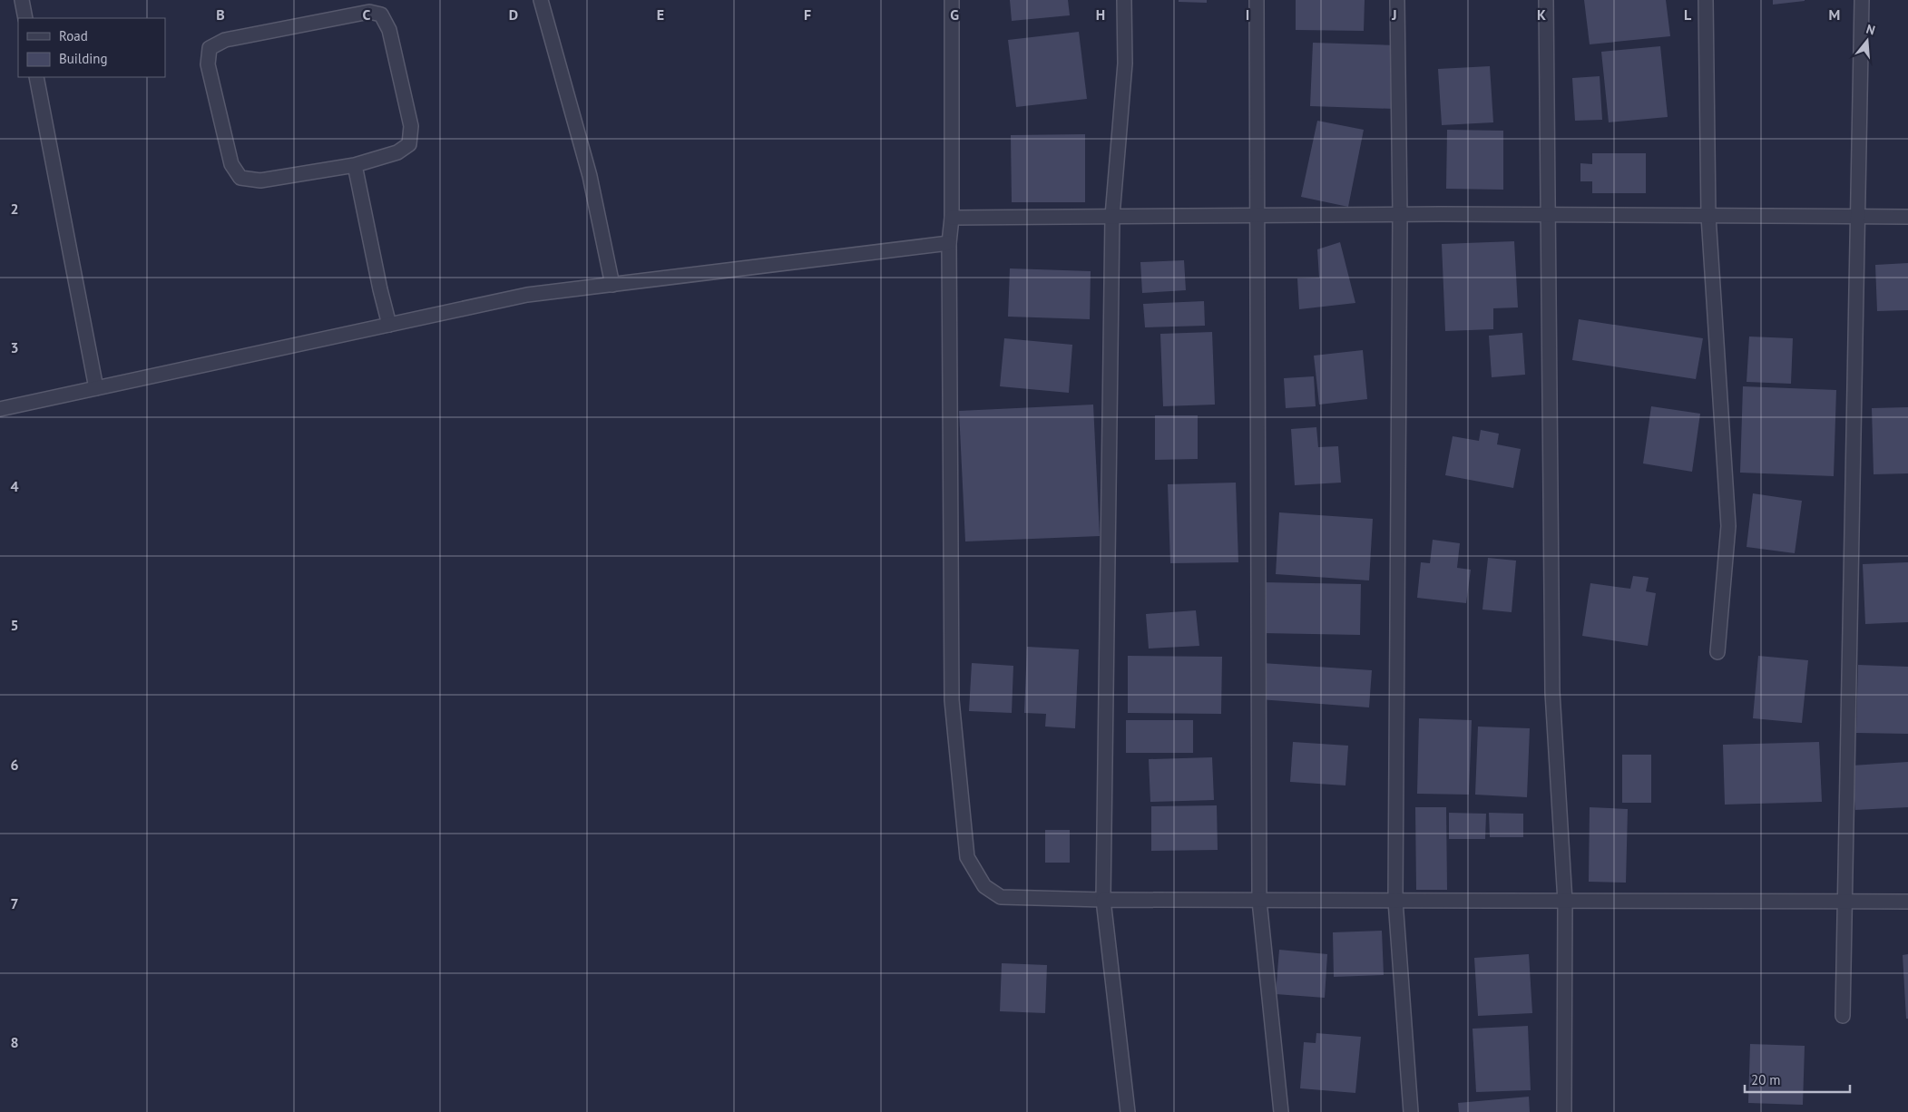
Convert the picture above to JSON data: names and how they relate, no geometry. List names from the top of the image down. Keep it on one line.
{"legend":["Road","Building"],"scale_bar":"20 m","north":"top","grid":{"columns":["B","C","D","E","F","G","H","I","J","K","L","M"],"rows":["2","3","4","5","6","7","8"]}}
